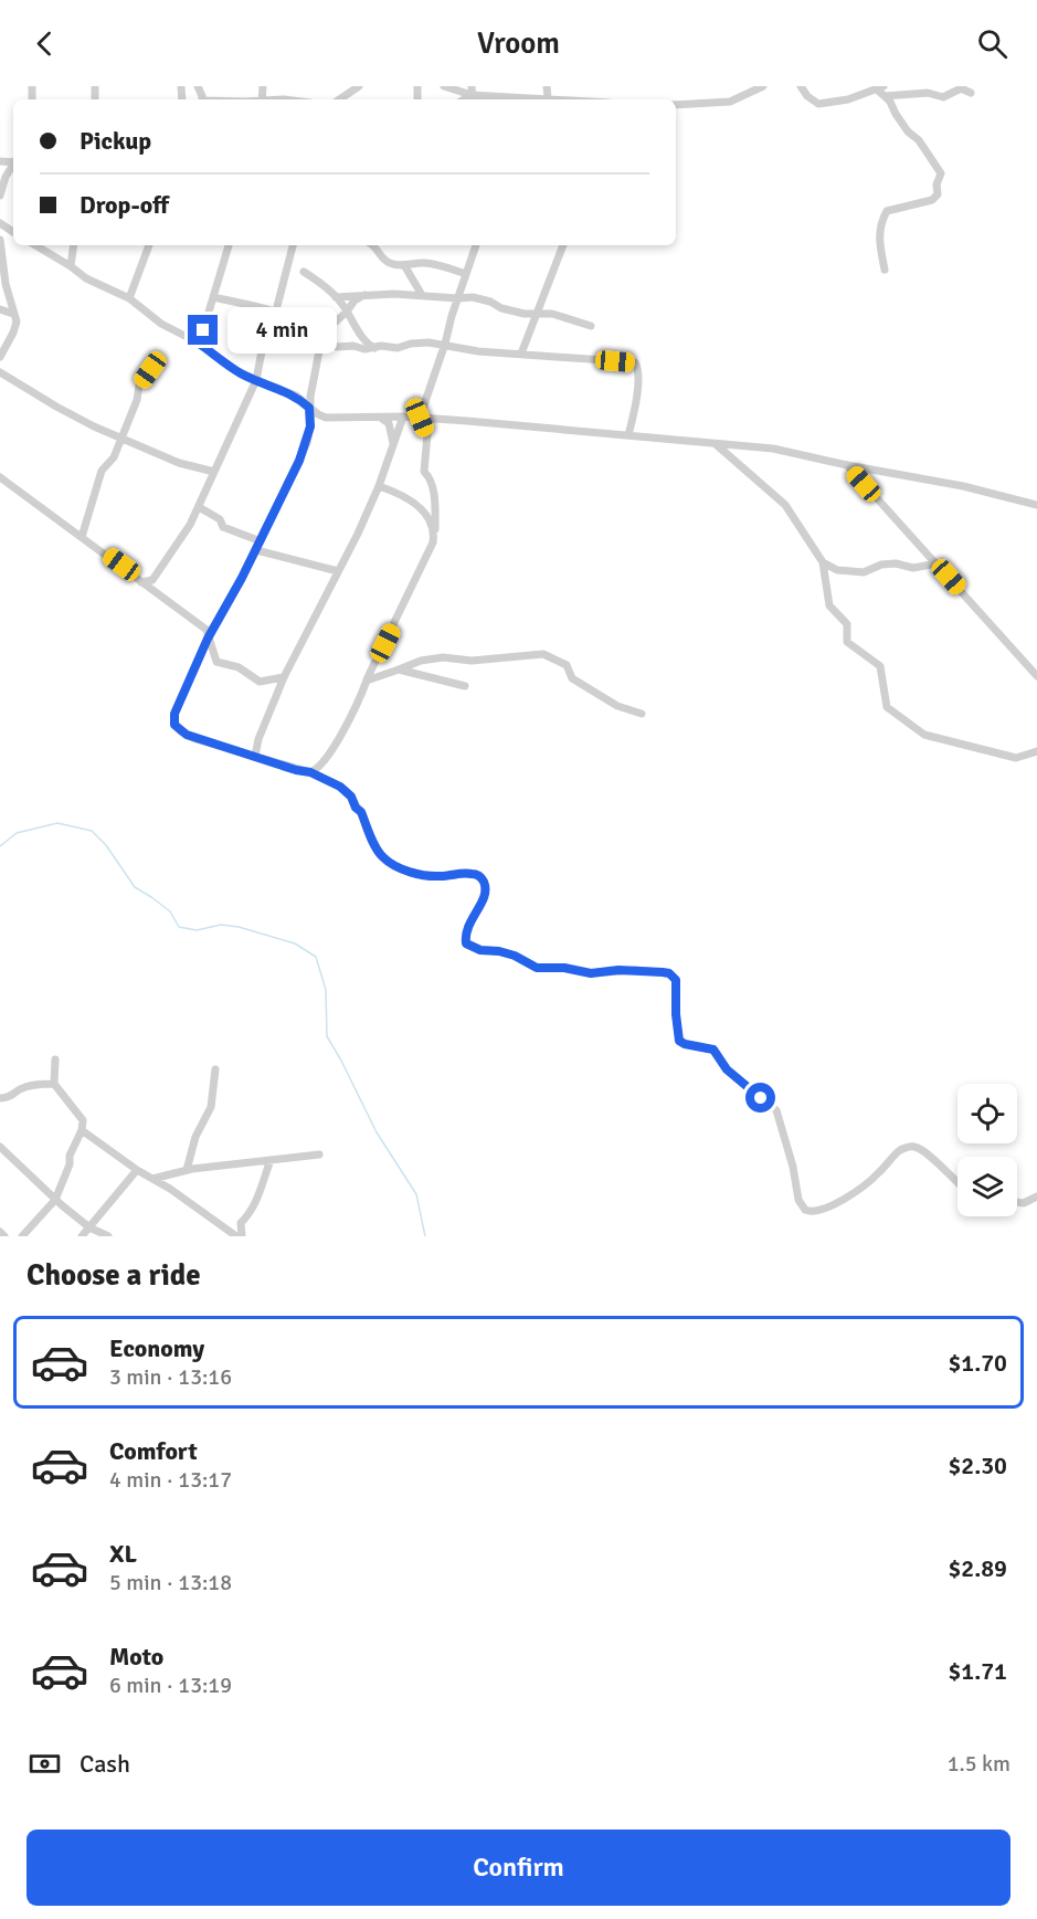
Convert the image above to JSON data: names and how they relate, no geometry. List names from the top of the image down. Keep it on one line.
{"page":{"header":"Vroom","banner":["Pickup","Drop-off"],"bubble":"4 min","heading":"Choose a ride","list":[{"name":"Economy","note":"3 min · 13:16","value":"$1.70"},{"name":"Comfort","note":"4 min · 13:17","value":"$2.30"},{"name":"XL","note":"5 min · 13:18","value":"$2.89"},{"name":"Moto","note":"6 min · 13:19","value":"$1.71"}],"pay":["Cash","1.5 km"],"buttons":"Confirm"}}
